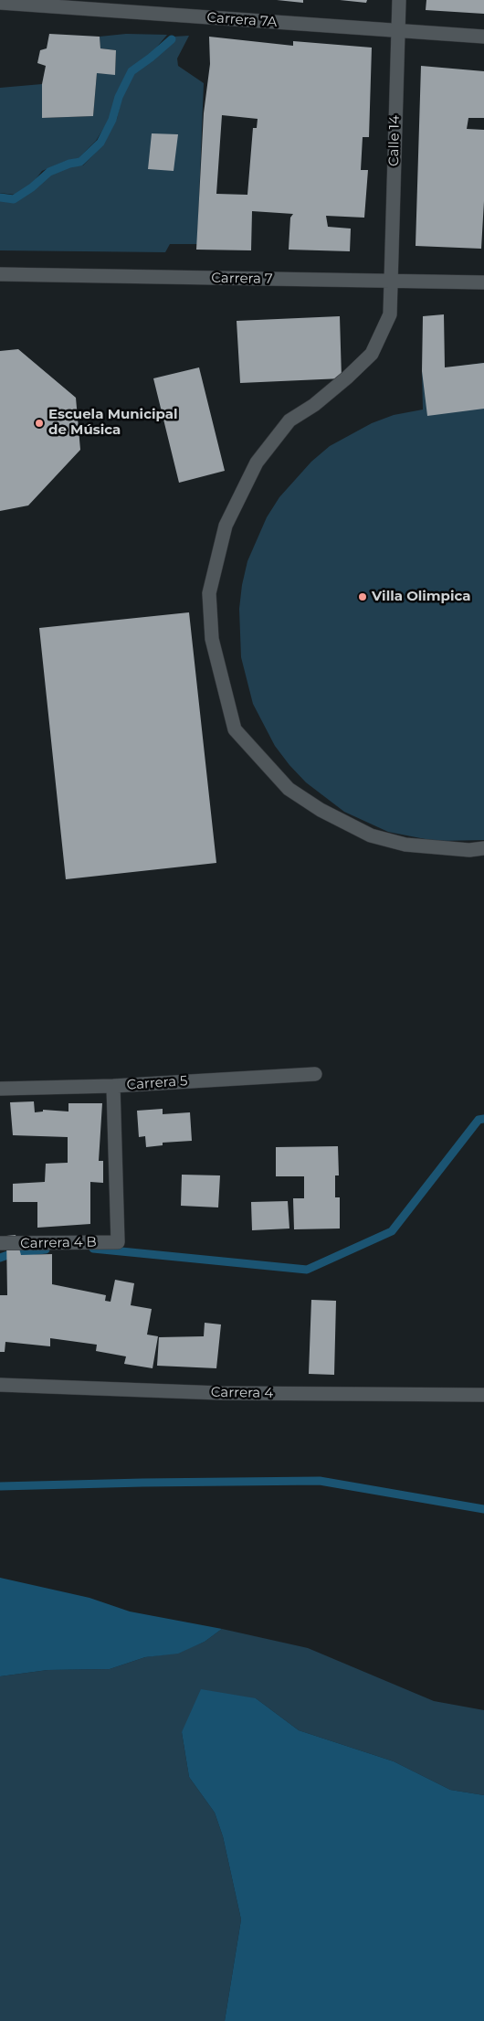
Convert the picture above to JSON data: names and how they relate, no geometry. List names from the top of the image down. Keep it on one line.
{"streets":{"street":["Carrera 7A","Calle 14","Carrera 7","Carrera 5","Carrera 4 B","Carrera 4"]},"crossings":[["Carrera 7A","Calle 14"],["Calle 14","Carrera 7"],["Carrera 5","Carrera 4 B"]],"places":["Escuela Municipal de Música","Villa Olimpica"]}
